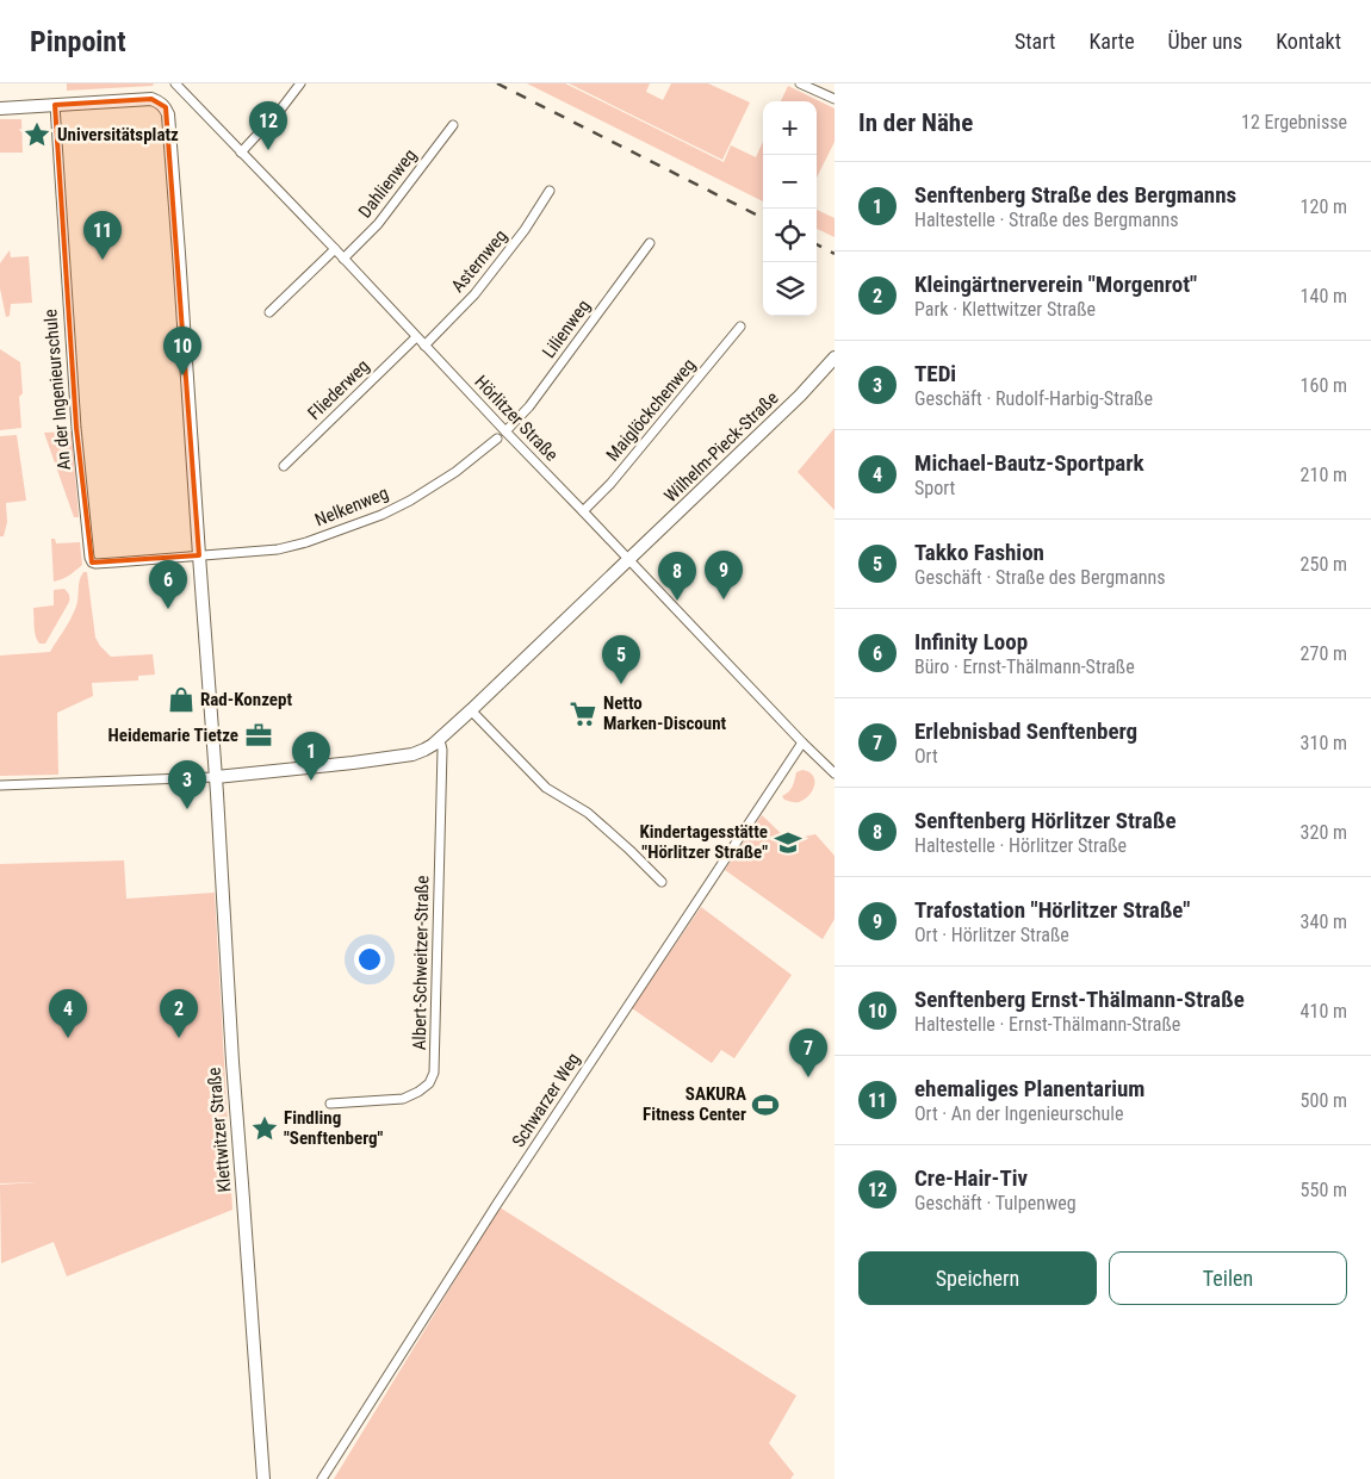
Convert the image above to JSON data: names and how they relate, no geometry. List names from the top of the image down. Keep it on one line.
{"streets":{"main road":["Wilhelm-Pieck-Straße","Klettwitzer Straße"],"street":["Dahlienweg","Asternweg","Lilienweg","An der Ingenieurschule","Fliederweg","Maiglöckchenweg","Hörlitzer Straße","Nelkenweg","Albert-Schweitzer-Straße","Schwarzer Weg"]},"crossings":[["Dahlienweg","Hörlitzer Straße"],["Asternweg","Hörlitzer Straße"],["Lilienweg","Hörlitzer Straße"],["An der Ingenieurschule","Nelkenweg"],["An der Ingenieurschule","Klettwitzer Straße"],["Fliederweg","Hörlitzer Straße"],["Maiglöckchenweg","Hörlitzer Straße"],["Hörlitzer Straße","Wilhelm-Pieck-Straße"],["Hörlitzer Straße","Schwarzer Weg"],["Wilhelm-Pieck-Straße","Albert-Schweitzer-Straße"],["Wilhelm-Pieck-Straße","Klettwitzer Straße"],["Nelkenweg","Klettwitzer Straße"]],"places":{"place":["Universitätsplatz","Findling \"Senftenberg\""],"shop":["Rad-Konzept"],"supermarket":["Netto Marken-Discount"],"office":["Heidemarie Tietze"],"school or university":["Kindertagesstätte \"Hörlitzer Straße\""],"sports":["SAKURA Fitness Center"]},"page":{"header":"Pinpoint","nav":["Start","Karte","Über uns","Kontakt"],"heading":["In der Nähe","12 Ergebnisse"],"map_buttons":["+","−"],"pins":["12","11","10","9","8","6","5","1","3","2","4","7"],"list":[{"mark":"1","name":"Senftenberg Straße des Bergmanns","note":"Haltestelle · Straße des Bergmanns","value":"120 m"},{"mark":"2","name":"Kleingärtnerverein \"Morgenrot\"","note":"Park · Klettwitzer Straße","value":"140 m"},{"mark":"3","name":"TEDi","note":"Geschäft · Rudolf-Harbig-Straße","value":"160 m"},{"mark":"4","name":"Michael-Bautz-Sportpark","note":"Sport","value":"210 m"},{"mark":"5","name":"Takko Fashion","note":"Geschäft · Straße des Bergmanns","value":"250 m"},{"mark":"6","name":"Infinity Loop","note":"Büro · Ernst-Thälmann-Straße","value":"270 m"},{"mark":"7","name":"Erlebnisbad Senftenberg","note":"Ort","value":"310 m"},{"mark":"8","name":"Senftenberg Hörlitzer Straße","note":"Haltestelle · Hörlitzer Straße","value":"320 m"},{"mark":"9","name":"Trafostation \"Hörlitzer Straße\"","note":"Ort · Hörlitzer Straße","value":"340 m"},{"mark":"10","name":"Senftenberg Ernst-Thälmann-Straße","note":"Haltestelle · Ernst-Thälmann-Straße","value":"410 m"},{"mark":"11","name":"ehemaliges Planentarium","note":"Ort · An der Ingenieurschule","value":"500 m"},{"mark":"12","name":"Cre-Hair-Tiv","note":"Geschäft · Tulpenweg","value":"550 m"}],"buttons":["Speichern","Teilen"]}}
